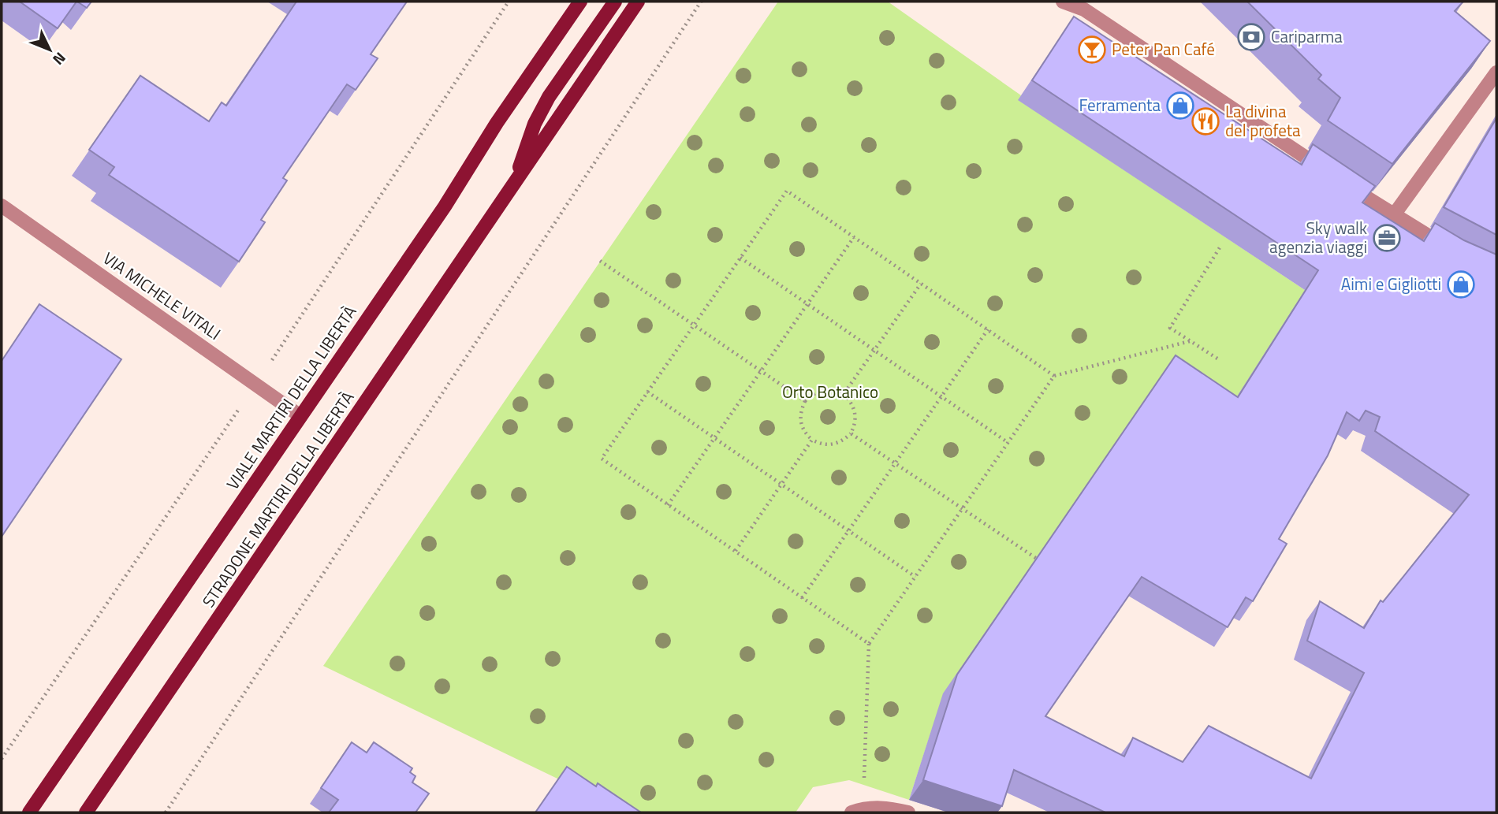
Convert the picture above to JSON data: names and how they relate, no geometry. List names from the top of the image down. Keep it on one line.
{"streets":{"main road":["VIALE MARTIRI DELLA LIBERTÀ","STRADONE MARTIRI DELLA LIBERTÀ"],"street":["VIA MICHELE VITALI"]},"crossings":[["VIA MICHELE VITALI","VIALE MARTIRI DELLA LIBERTÀ"]],"parks":["Orto Botanico"],"places":{"bank":["Cariparma"],"bar":["Peter Pan Café"],"shop":["Ferramenta","Aimi e Gigliotti"],"restaurant":["La divina del profeta"],"office":["Sky walk agenzia viaggi"]},"north":"bottom right"}
